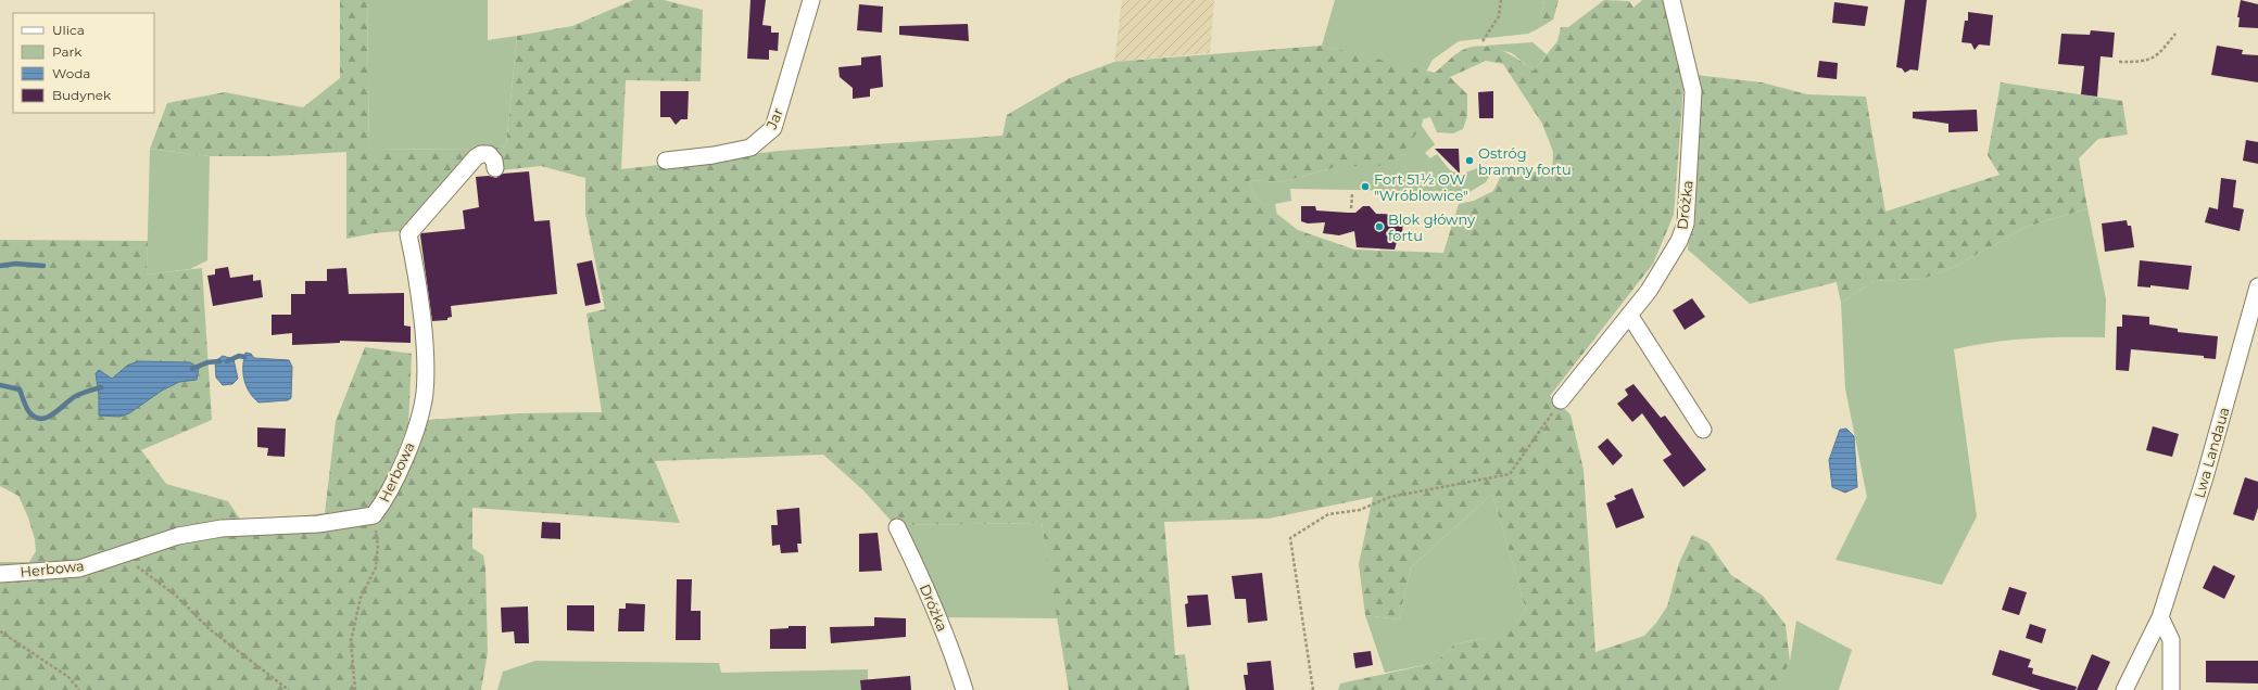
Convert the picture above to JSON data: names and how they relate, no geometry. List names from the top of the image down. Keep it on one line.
{"streets":{"street":["Jar","Dróżka","Lwa Landaua","Herbowa"]},"places":["Ostróg bramny fortu","Fort 51½ OW \"Wróblowice\"","Blok główny fortu"],"legend":["Ulica","Park","Woda","Budynek"]}
